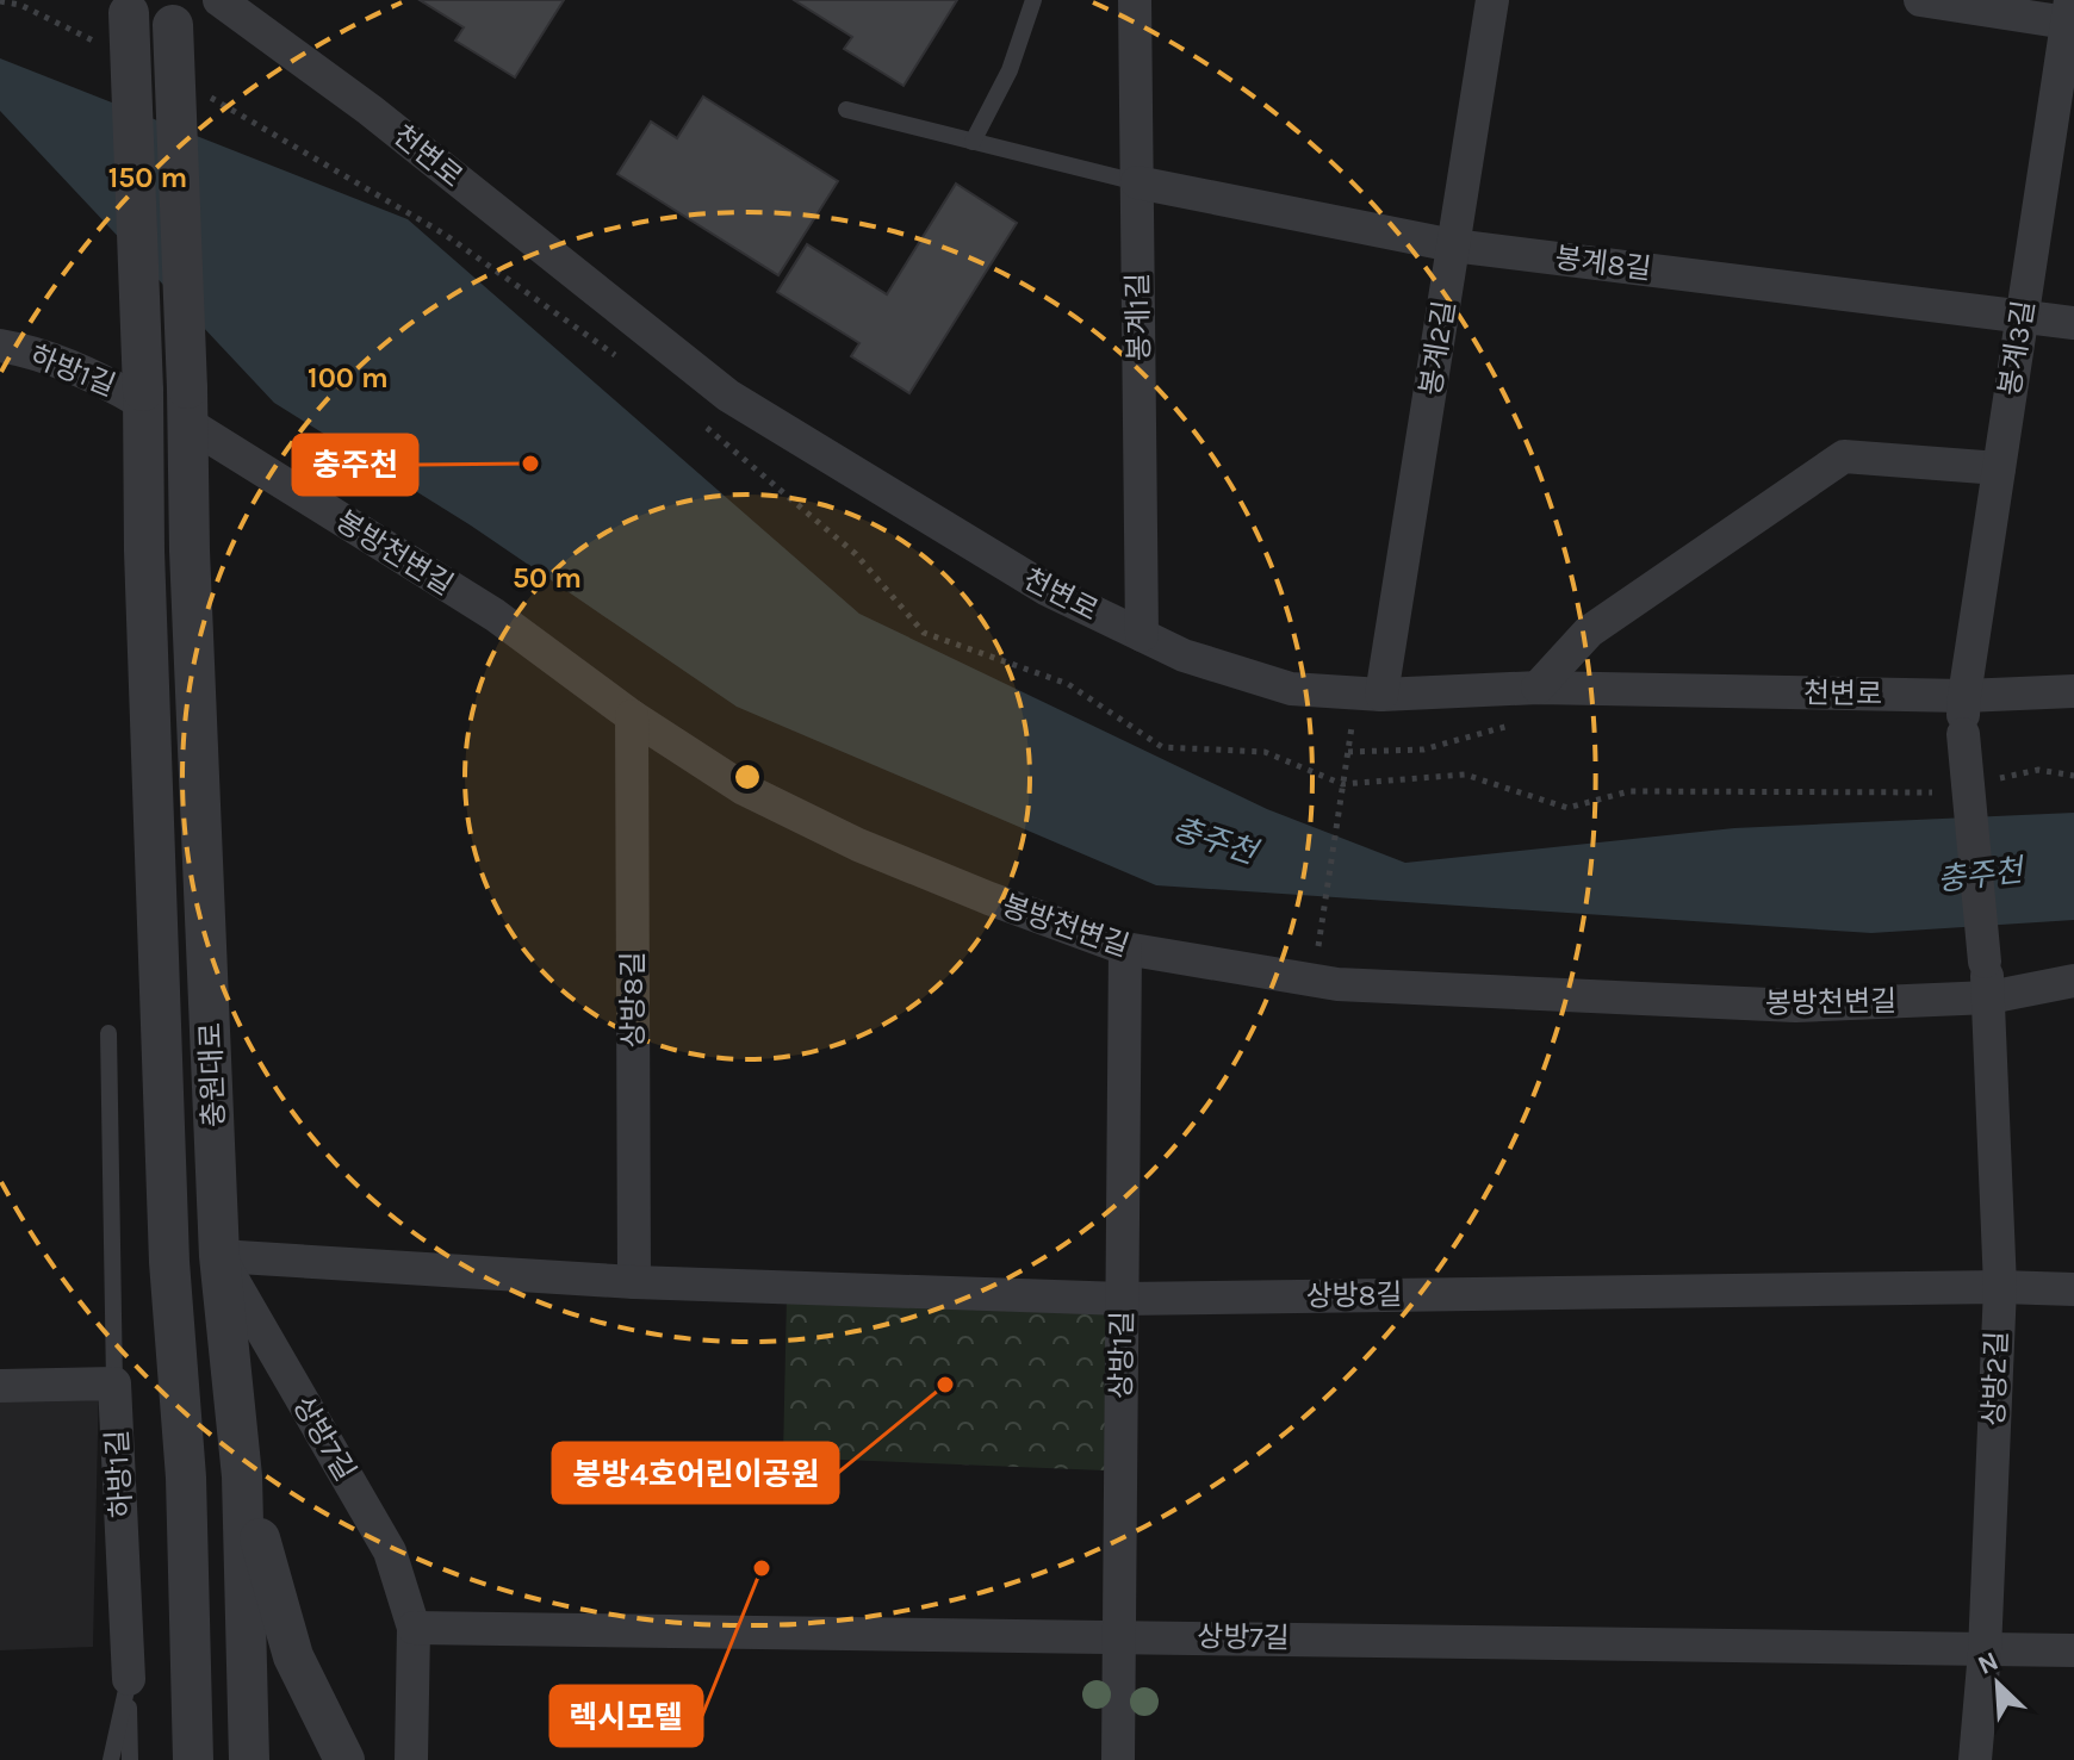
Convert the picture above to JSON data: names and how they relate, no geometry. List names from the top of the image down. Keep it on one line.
{"streets":{"street":["천변로","봉계8길","봉계1길","봉계2길","봉계3길","하방1길","봉방천변길","상방8길","충원대로","상방1길","상방2길","상방7길"]},"crossings":[["천변로","봉계1길"],["천변로","봉계2길"],["천변로","봉계3길"],["봉계8길","봉계1길"],["봉계8길","봉계2길"],["봉계8길","봉계3길"],["봉계3길","상방2길"],["하방1길","충원대로"],["봉방천변길","상방8길"],["봉방천변길","충원대로"],["봉방천변길","상방1길"],["봉방천변길","상방2길"],["상방8길","충원대로"],["상방8길","상방1길"],["상방8길","상방2길"],["상방8길","상방7길"],["충원대로","상방7길"],["상방1길","상방7길"],["상방2길","상방7길"]],"water":["충주천"],"places":["충주천","봉방4호어린이공원","렉시모텔"],"north":"top left","rings":["150 m","100 m","50 m"]}
